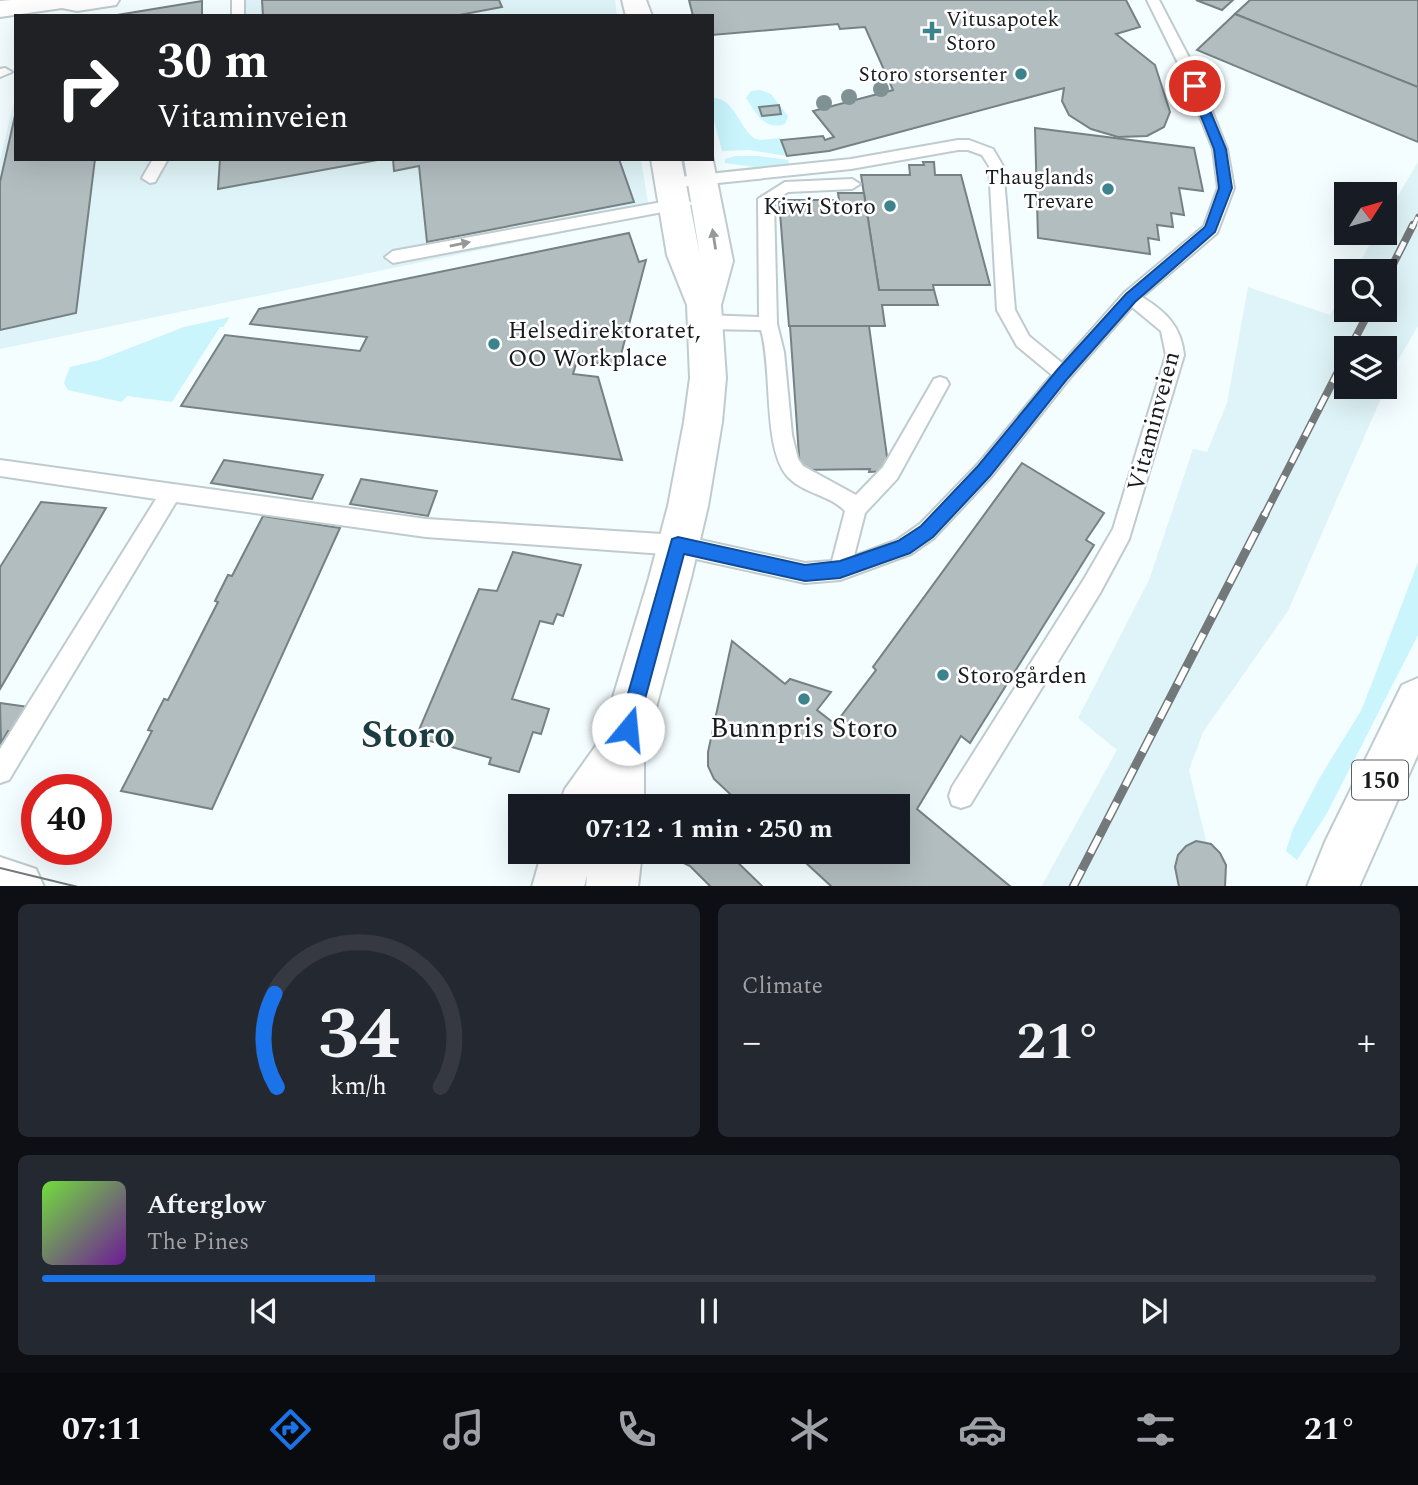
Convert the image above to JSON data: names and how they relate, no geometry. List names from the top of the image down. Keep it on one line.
{"streets":{"main road":["150"],"lane":["Vitaminveien"]},"districts":["Storo"],"places":{"health":["Vitusapotek Storo"],"other":["Storo storsenter","Thauglands Trevare","Kiwi Storo","Helsedirektoratet, OO Workplace","Storogården","Bunnpris Storo"]},"north":"top right","page":{"turn":["30 m","Vitaminveien"],"limit":"40","trip":"07:12 · 1 min · 250 m","tile":"Climate","heat":["−","21°","+"],"song":["Afterglow","The Pines"],"tabs":["07:11","21°"],"gauge":["34","km/h"]}}
